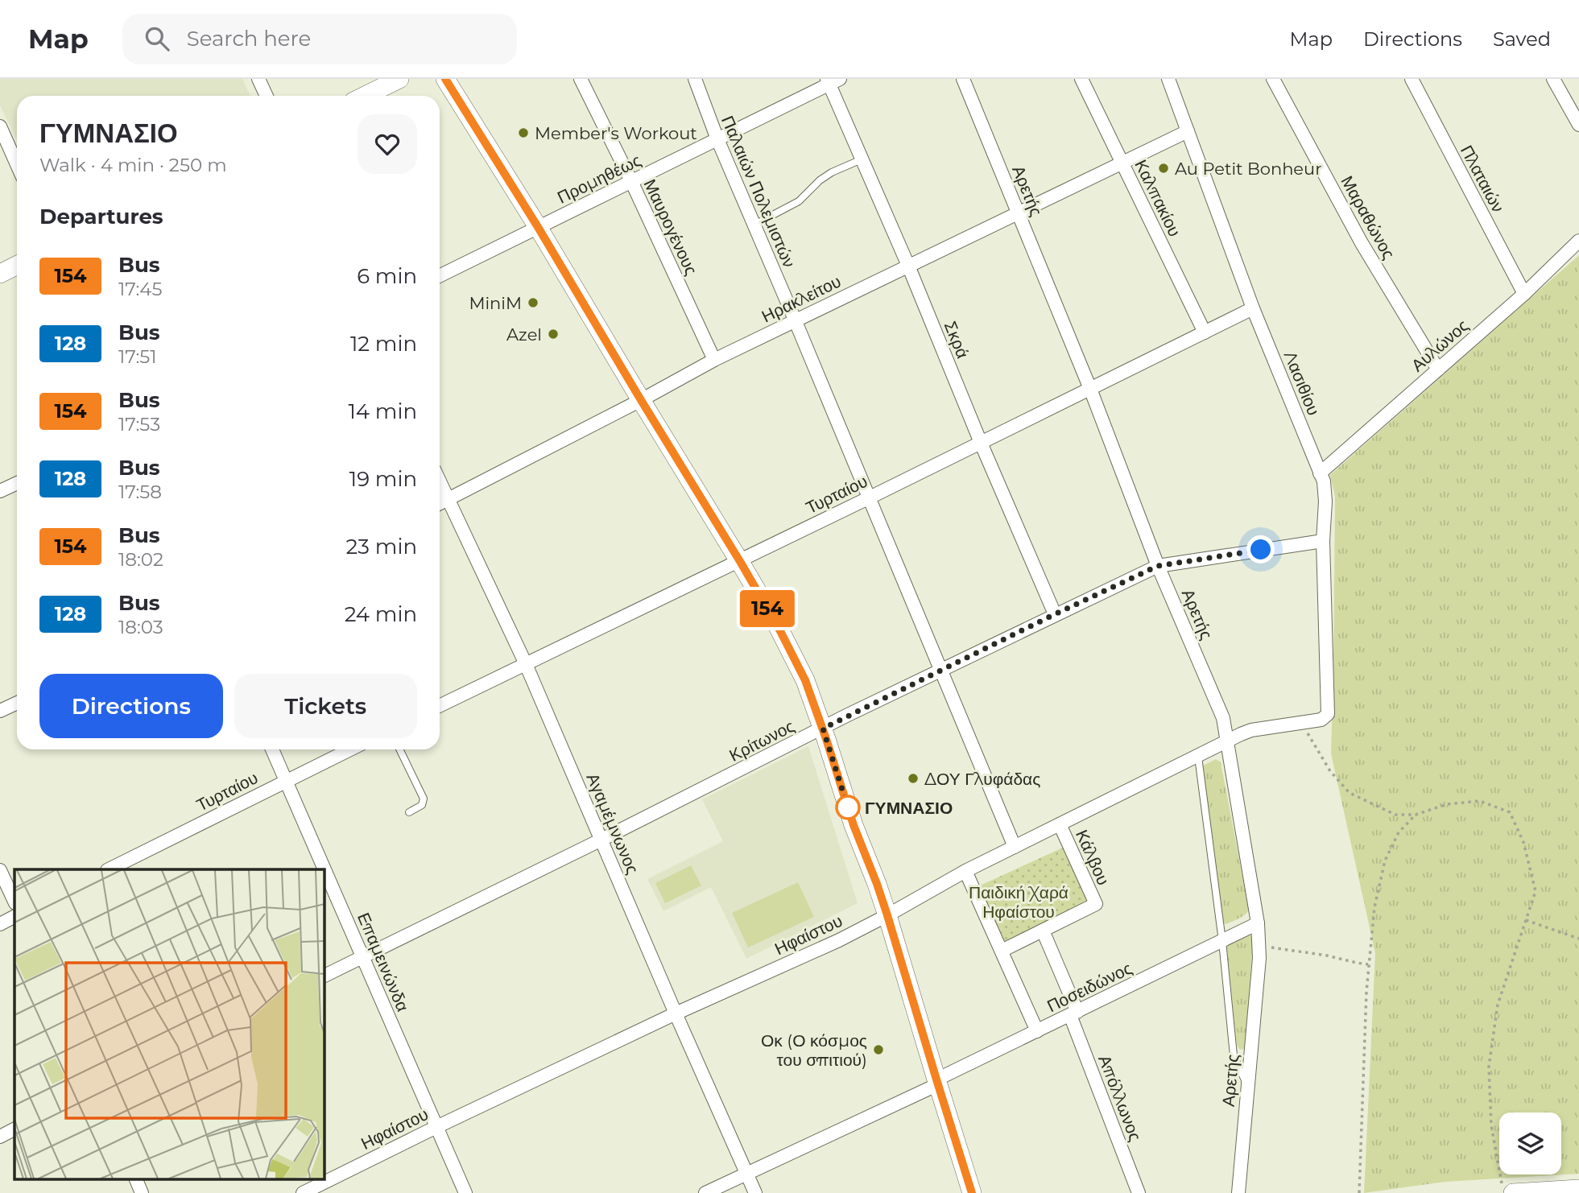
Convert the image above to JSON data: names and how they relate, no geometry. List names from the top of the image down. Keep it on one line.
{"streets":{"street":["Προμηθέως","Πλαταιών","Αρετής","Παλαιών Πολεμιστών","Καλπακίου","Μαραθώνος","Μαυρογένους","Ηρακλείτου","Σκρά","Αυλώνος","Λασιθίου","Τυρταίου","Κρίτωνος","Αγαμέμνωνος","Κάλβου","Ηφαίστου","Επαμεινώνδα","Ποσειδώνος","Απόλλωνος"]},"crossings":[["Προμηθέως","Παλαιών Πολεμιστών"],["Προμηθέως","Μαυρογένους"],["Προμηθέως","Σκρά"],["Πλαταιών","Αυλώνος"],["Αρετής","Ηρακλείτου"],["Αρετής","Τυρταίου"],["Αρετής","Κρίτωνος"],["Αρετής","Ηφαίστου"],["Αρετής","Ποσειδώνος"],["Παλαιών Πολεμιστών","Ηρακλείτου"],["Παλαιών Πολεμιστών","Τυρταίου"],["Παλαιών Πολεμιστών","Κρίτωνος"],["Παλαιών Πολεμιστών","Ηφαίστου"],["Καλπακίου","Ηρακλείτου"],["Καλπακίου","Τυρταίου"],["Μαραθώνος","Αυλώνος"],["Μαυρογένους","Ηρακλείτου"],["Ηρακλείτου","Σκρά"],["Ηρακλείτου","Λασιθίου"],["Ηρακλείτου","Αγαμέμνωνος"],["Σκρά","Τυρταίου"],["Σκρά","Κρίτωνος"],["Αυλώνος","Λασιθίου"],["Λασιθίου","Τυρταίου"],["Λασιθίου","Κρίτωνος"],["Λασιθίου","Ηφαίστου"],["Τυρταίου","Αγαμέμνωνος"],["Τυρταίου","Επαμεινώνδα"],["Κρίτωνος","Αγαμέμνωνος"],["Κρίτωνος","Επαμεινώνδα"],["Αγαμέμνωνος","Ηφαίστου"],["Αγαμέμνωνος","Ποσειδώνος"],["Κάλβου","Ηφαίστου"],["Κάλβου","Απόλλωνος"],["Ηφαίστου","Επαμεινώνδα"],["Ποσειδώνος","Απόλλωνος"]],"parks":["Παιδική Χαρά Ηφαίστου"],"places":["Member's Workout","Au Petit Bonheur","MiniM","Azel","ΔΟΥ Γλυφάδας","ΓΥΜΝΑΣΙΟ","Οκ (Ο κόσμος του σπιτιού)"],"lines":["bus line 154"],"page":{"header":"Map","search":"Search here","nav":["Map","Directions","Saved"],"on_map":"154","heading":[["ΓΥΜΝΑΣΙΟ","Walk · 4 min · 250 m"],"Departures"],"list":[{"mark":"154","name":"Bus","note":"17:45","value":"6 min"},{"mark":"128","name":"Bus","note":"17:51","value":"12 min"},{"mark":"154","name":"Bus","note":"17:53","value":"14 min"},{"mark":"128","name":"Bus","note":"17:58","value":"19 min"},{"mark":"154","name":"Bus","note":"18:02","value":"23 min"},{"mark":"128","name":"Bus","note":"18:03","value":"24 min"}],"buttons":["Directions","Tickets"]}}
